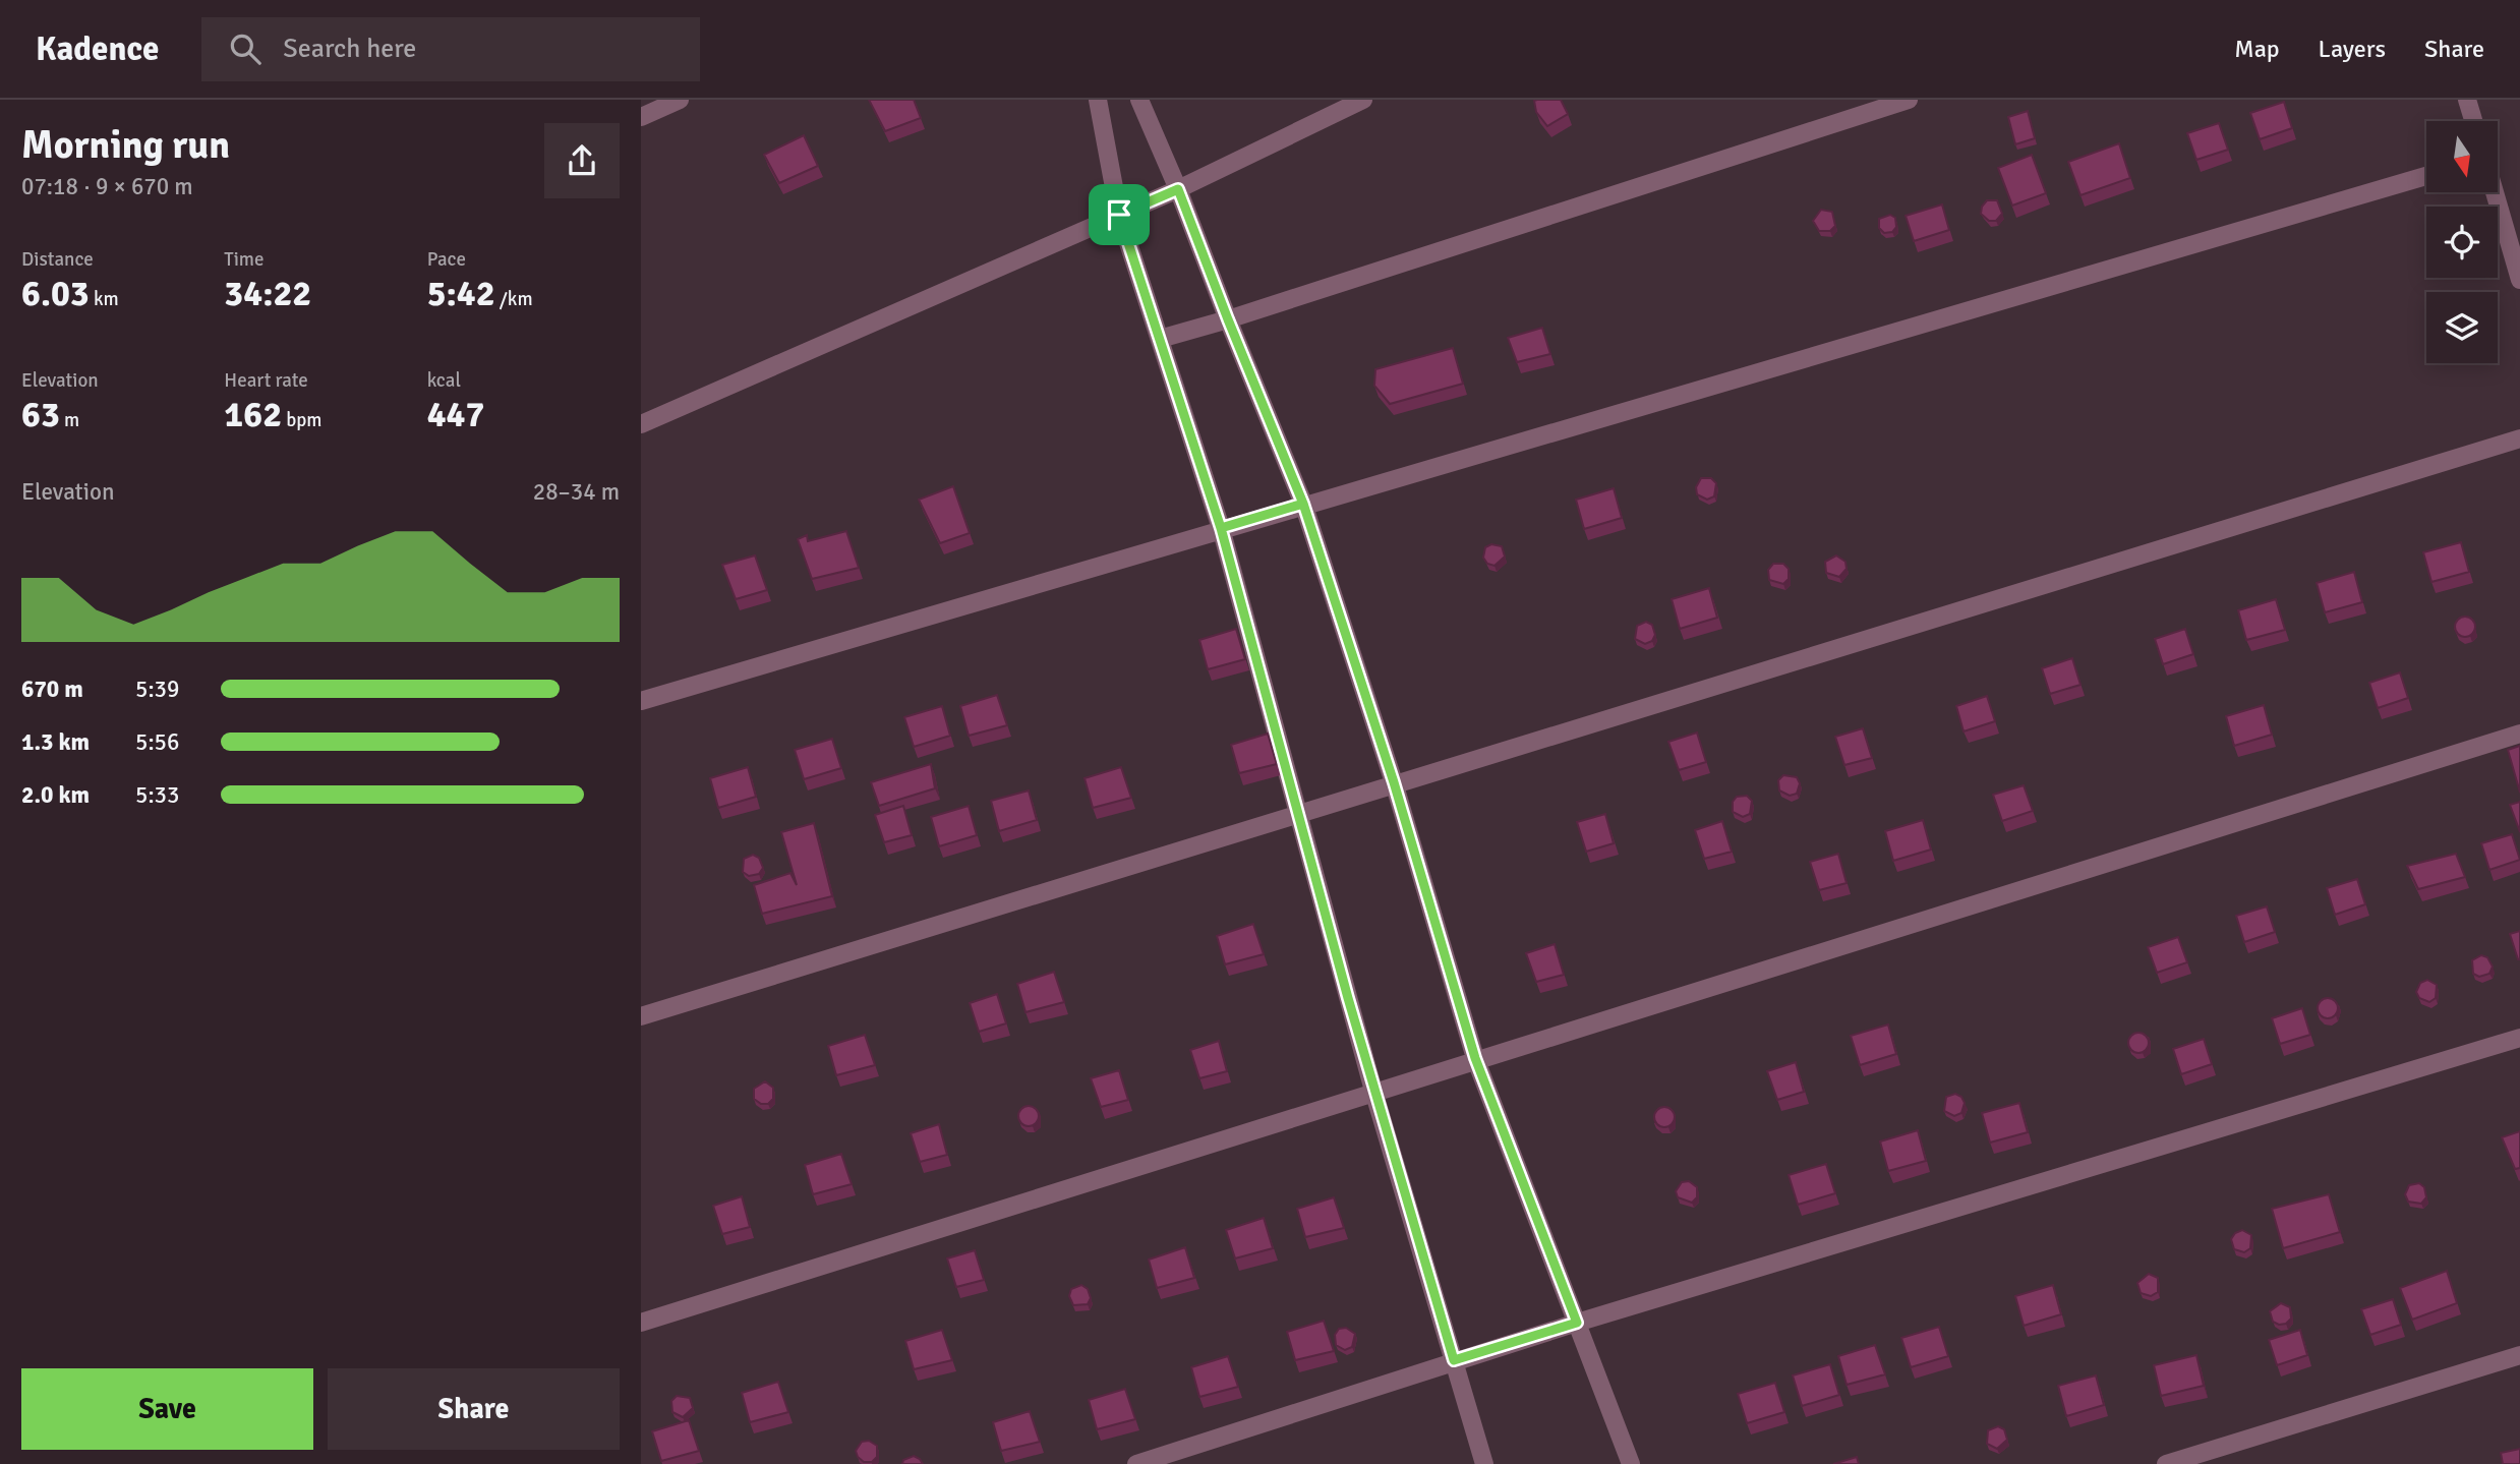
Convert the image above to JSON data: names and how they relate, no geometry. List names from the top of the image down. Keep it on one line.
{"north":"bottom","page":{"header":"Kadence","search":"Search here","nav":["Map","Layers","Share"],"heading":["Morning run","07:18 · 9 × 670 m"],"stats":[["Distance","6.03 km"],["Time","34:22"],["Pace","5:42 /km"],["Elevation","63 m"],["Heart rate","162 bpm"],["kcal","447"]],"chart":["Elevation","28–34 m"],"list":[{"name":"670 m","note":"5:39"},{"name":"1.3 km","note":"5:56"},{"name":"2.0 km","note":"5:33"}],"buttons":["Save","Share"]}}
